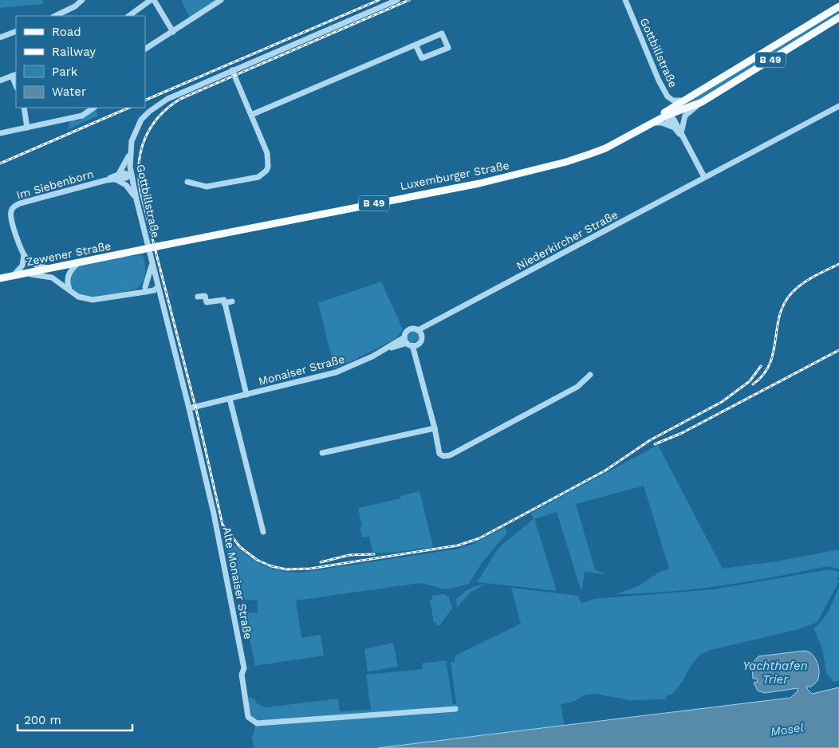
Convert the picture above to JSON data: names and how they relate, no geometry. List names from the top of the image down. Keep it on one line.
{"streets":{"main road":["B 49","Luxemburger Straße","Zewener Straße"],"street":["Gottbillstraße","Im Siebenborn","Niederkircher Straße","Monaiser Straße","Alte Monaiser Straße"]},"crossings":[["Gottbillstraße","Luxemburger Straße"],["Gottbillstraße","Im Siebenborn"],["Gottbillstraße","Zewener Straße"],["Gottbillstraße","Alte Monaiser Straße"],["Luxemburger Straße","Zewener Straße"],["Luxemburger Straße","Alte Monaiser Straße"],["Niederkircher Straße","Monaiser Straße"],["Zewener Straße","Alte Monaiser Straße"],["Monaiser Straße","Alte Monaiser Straße"]],"water":["Yachthafen Trier","Mosel"],"legend":["Road","Railway","Park","Water"],"scale_bar":"200 m"}
